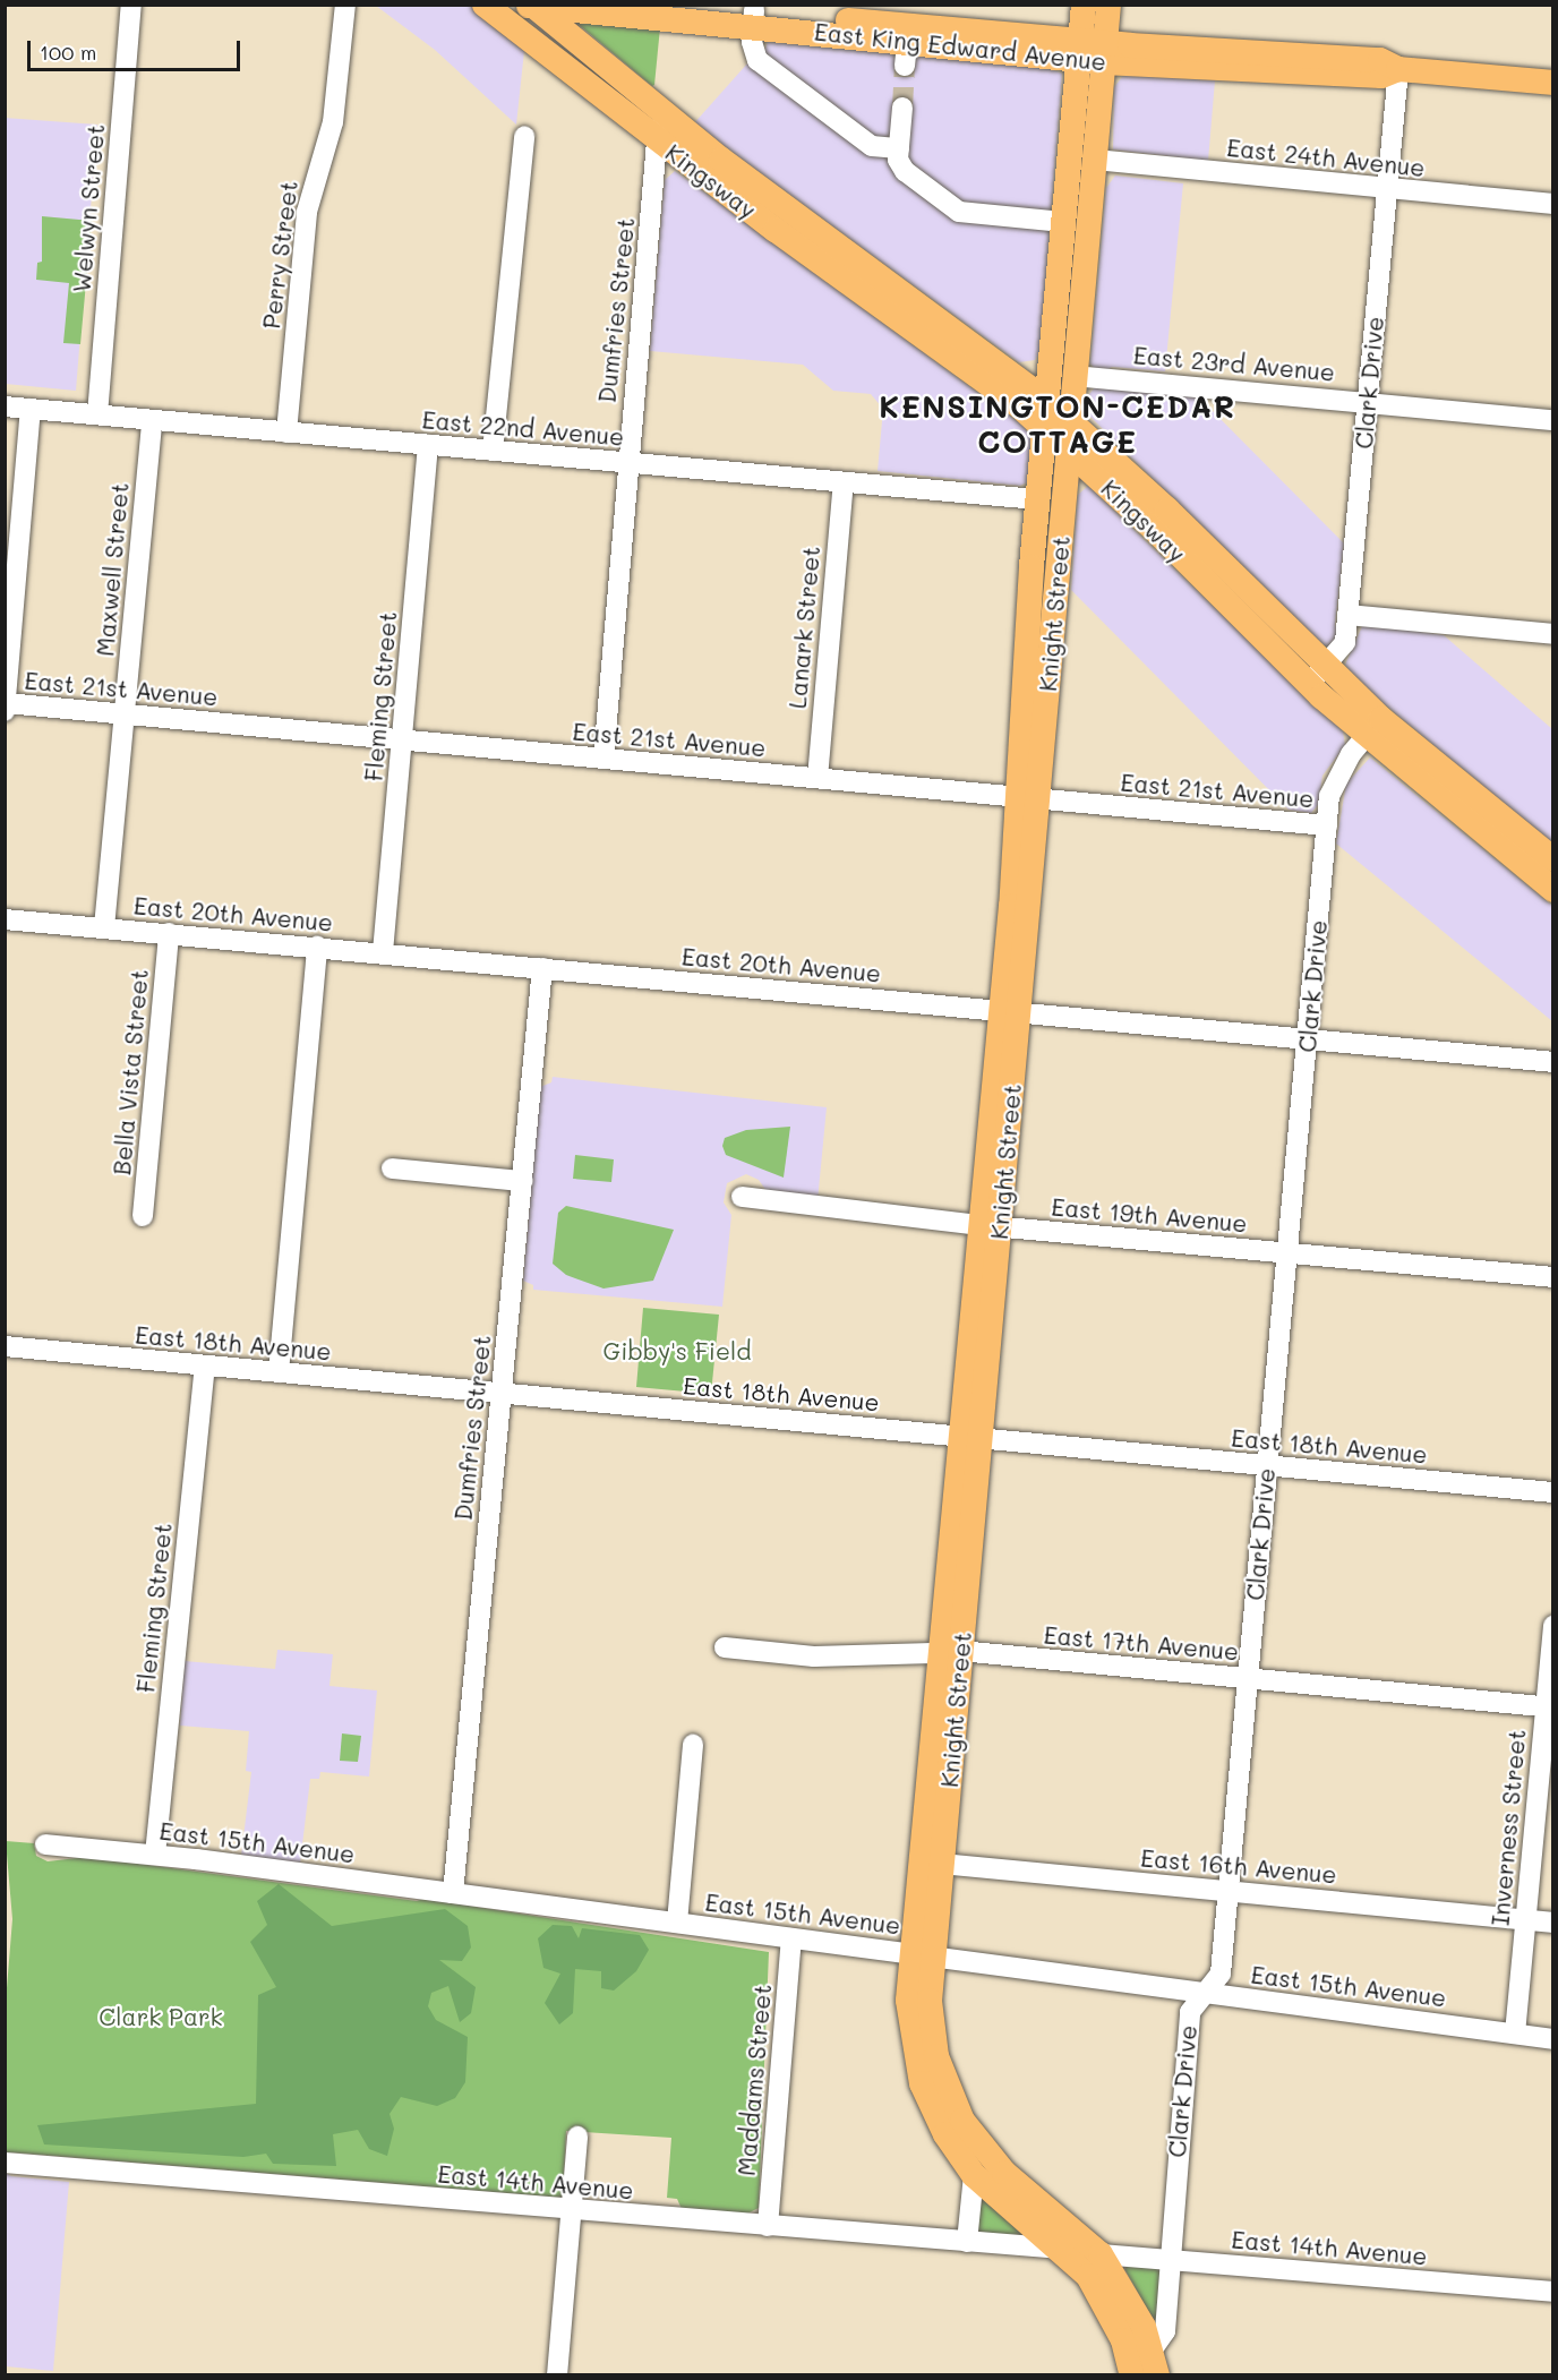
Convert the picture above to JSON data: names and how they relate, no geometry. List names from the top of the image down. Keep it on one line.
{"streets":{"main road":["East King Edward Avenue","Kingsway","Clark Drive","Knight Street"],"street":["East 24th Avenue","Welwyn Street","Perry Street","Dumfries Street","East 23rd Avenue","East 22nd Avenue","Maxwell Street","Lanark Street","East 21st Avenue","Fleming Street","East 20th Avenue","Bella Vista Street","East 19th Avenue","East 18th Avenue","East 17th Avenue","Inverness Street","East 15th Avenue","East 16th Avenue","Maddams Street","East 14th Avenue"]},"crossings":[["East King Edward Avenue","Kingsway"],["East King Edward Avenue","Clark Drive"],["East King Edward Avenue","Knight Street"],["East 24th Avenue","Clark Drive"],["East 24th Avenue","Knight Street"],["Kingsway","Dumfries Street"],["Kingsway","Clark Drive"],["Kingsway","Knight Street"],["Welwyn Street","East 22nd Avenue"],["Perry Street","East 22nd Avenue"],["Dumfries Street","East 22nd Avenue"],["Dumfries Street","East 21st Avenue"],["Dumfries Street","East 20th Avenue"],["Dumfries Street","East 18th Avenue"],["Dumfries Street","East 15th Avenue"],["East 23rd Avenue","Clark Drive"],["East 23rd Avenue","Knight Street"],["Clark Drive","Knight Street"],["Clark Drive","East 21st Avenue"],["Clark Drive","East 20th Avenue"],["Clark Drive","East 19th Avenue"],["Clark Drive","East 18th Avenue"],["Clark Drive","East 17th Avenue"],["Clark Drive","East 15th Avenue"],["Clark Drive","East 16th Avenue"],["Clark Drive","East 14th Avenue"],["East 22nd Avenue","Maxwell Street"],["East 22nd Avenue","Knight Street"],["East 22nd Avenue","Lanark Street"],["East 22nd Avenue","Fleming Street"],["Maxwell Street","East 21st Avenue"],["Maxwell Street","East 20th Avenue"],["Knight Street","East 21st Avenue"],["Knight Street","East 20th Avenue"],["Knight Street","East 19th Avenue"],["Knight Street","East 18th Avenue"],["Knight Street","East 17th Avenue"],["Knight Street","East 15th Avenue"],["Knight Street","East 16th Avenue"],["Knight Street","East 14th Avenue"],["Lanark Street","East 21st Avenue"],["East 21st Avenue","Fleming Street"],["Fleming Street","East 20th Avenue"],["Fleming Street","East 18th Avenue"],["Fleming Street","East 15th Avenue"],["East 20th Avenue","Bella Vista Street"],["East 17th Avenue","Inverness Street"],["Inverness Street","East 15th Avenue"],["Inverness Street","East 16th Avenue"],["East 15th Avenue","Maddams Street"],["Maddams Street","East 14th Avenue"]],"districts":["KENSINGTON-CEDAR COTTAGE"],"parks":["Gibby's Field","Clark Park"],"scale_bar":"100 m"}
